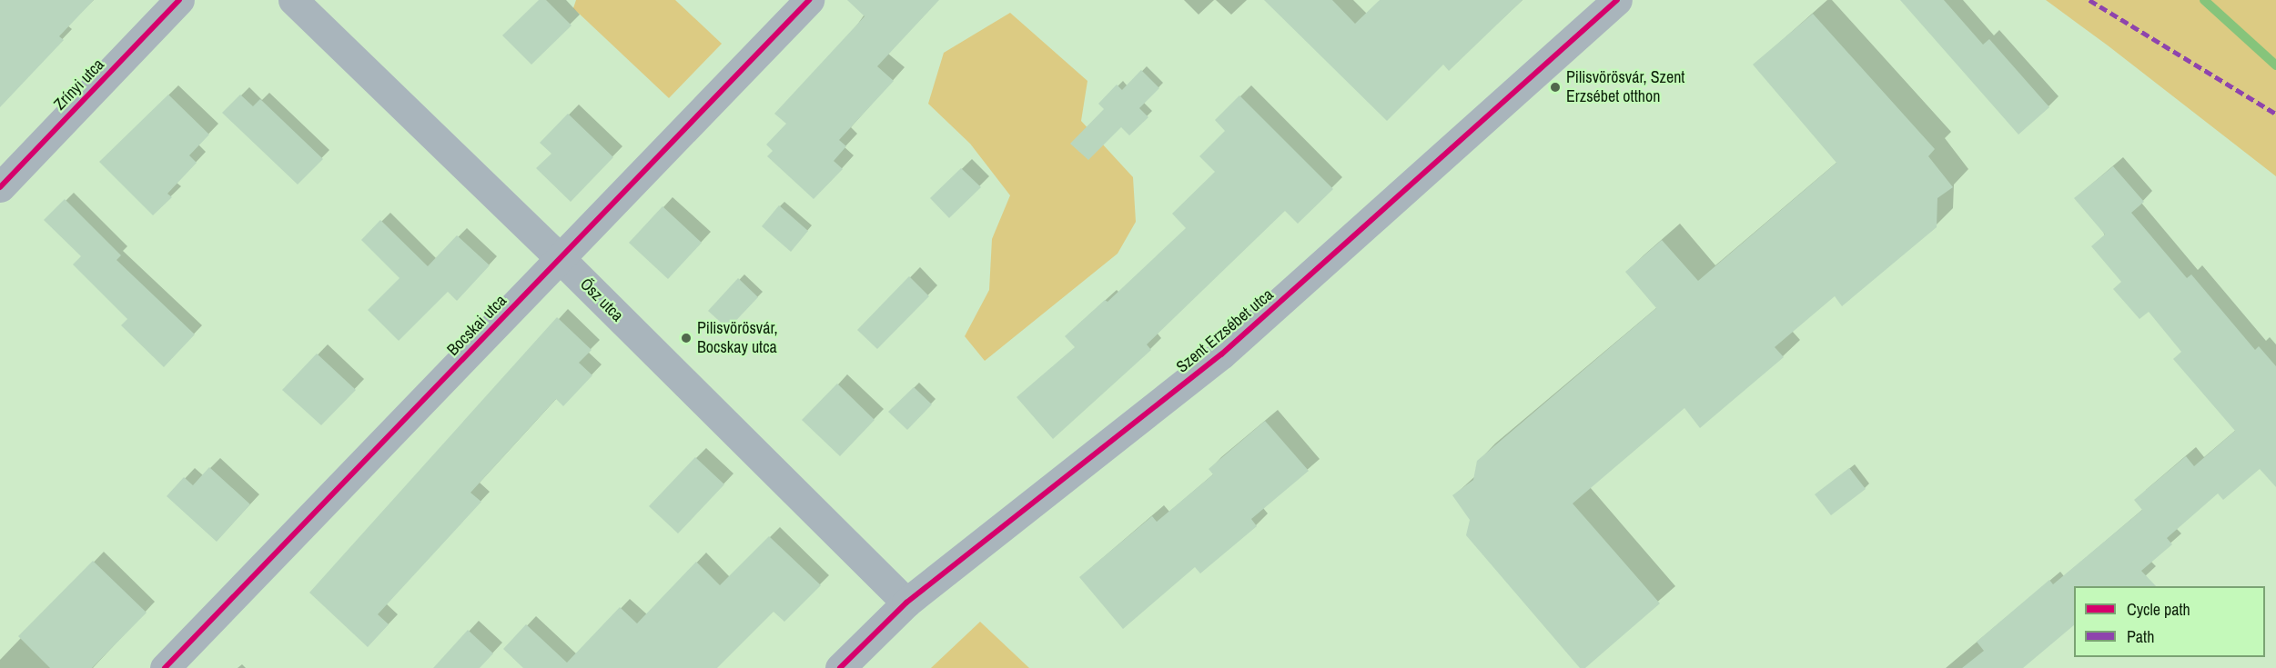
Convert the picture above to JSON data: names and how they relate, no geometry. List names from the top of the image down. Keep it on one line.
{"streets":{"street":["Zrínyi utca","Ősz utca","Bocskai utca","Szent Erzsébet utca"]},"crossings":[["Ősz utca","Bocskai utca"],["Ősz utca","Szent Erzsébet utca"]],"places":["Pilisvörösvár, Szent Erzsébet otthon","Pilisvörösvár, Bocskay utca"],"legend":["Cycle path","Path"]}
